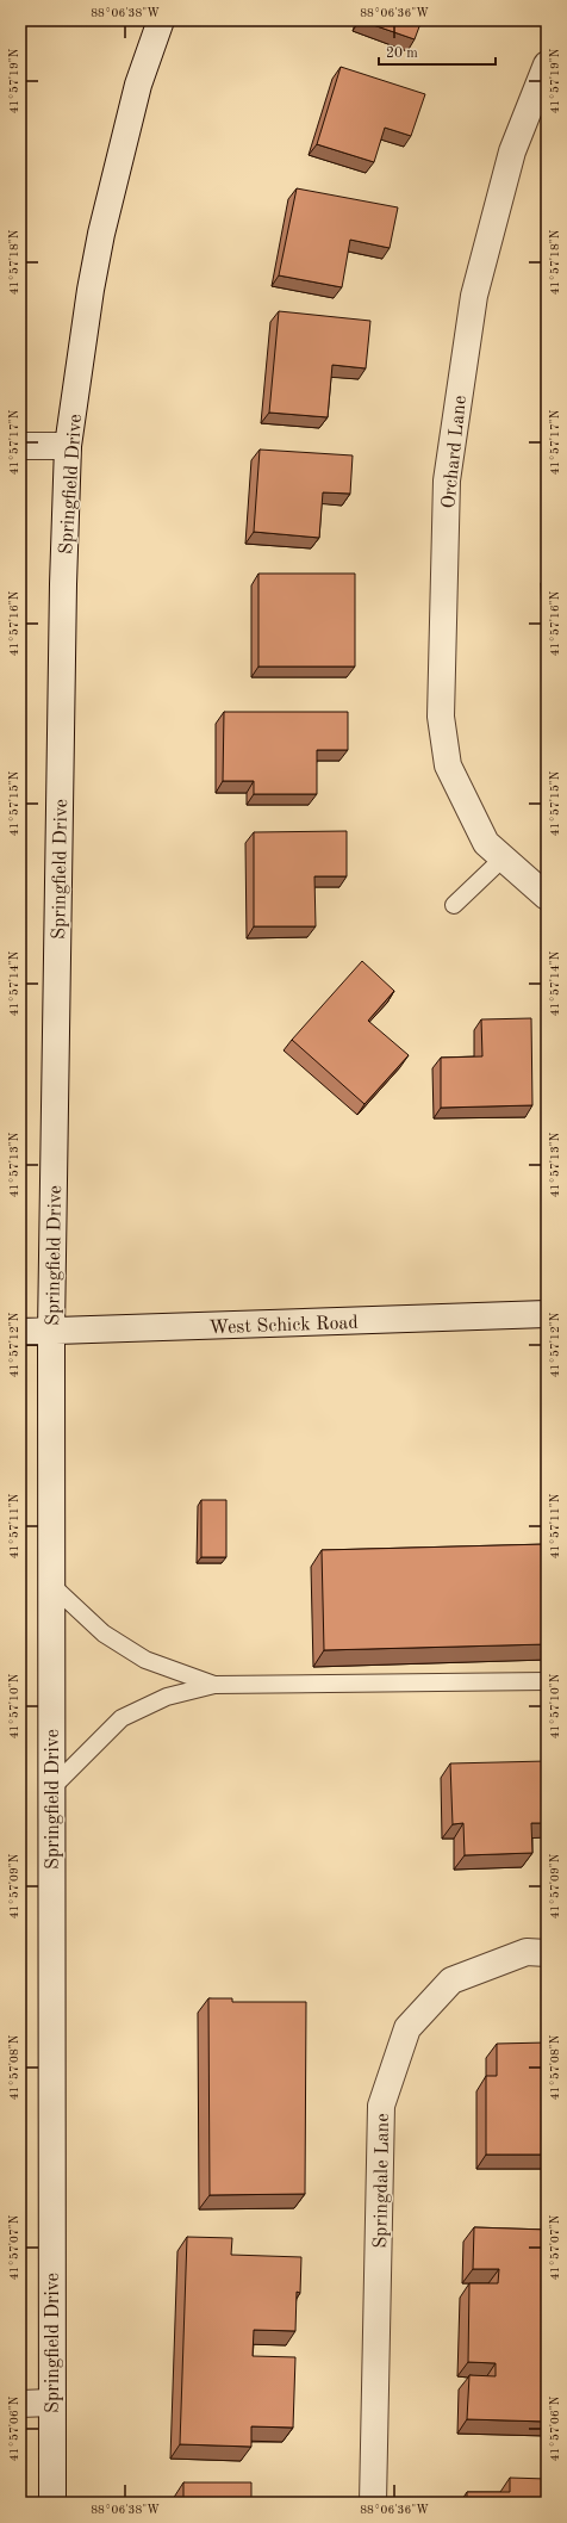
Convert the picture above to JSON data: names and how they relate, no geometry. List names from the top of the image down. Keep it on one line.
{"streets":{"street":["Orchard Lane","Springfield Drive","West Schick Road","Springdale Lane"]},"crossings":[["Springfield Drive","West Schick Road"]],"scale_bar":"20 m","coordinates":["88°06'38\"W","88°06'36\"W","41°57'19\"N","41°57'18\"N","41°57'17\"N","41°57'16\"N","41°57'15\"N","41°57'14\"N","41°57'13\"N","41°57'12\"N","41°57'11\"N","41°57'10\"N","41°57'09\"N","41°57'08\"N","41°57'07\"N","41°57'06\"N"]}
